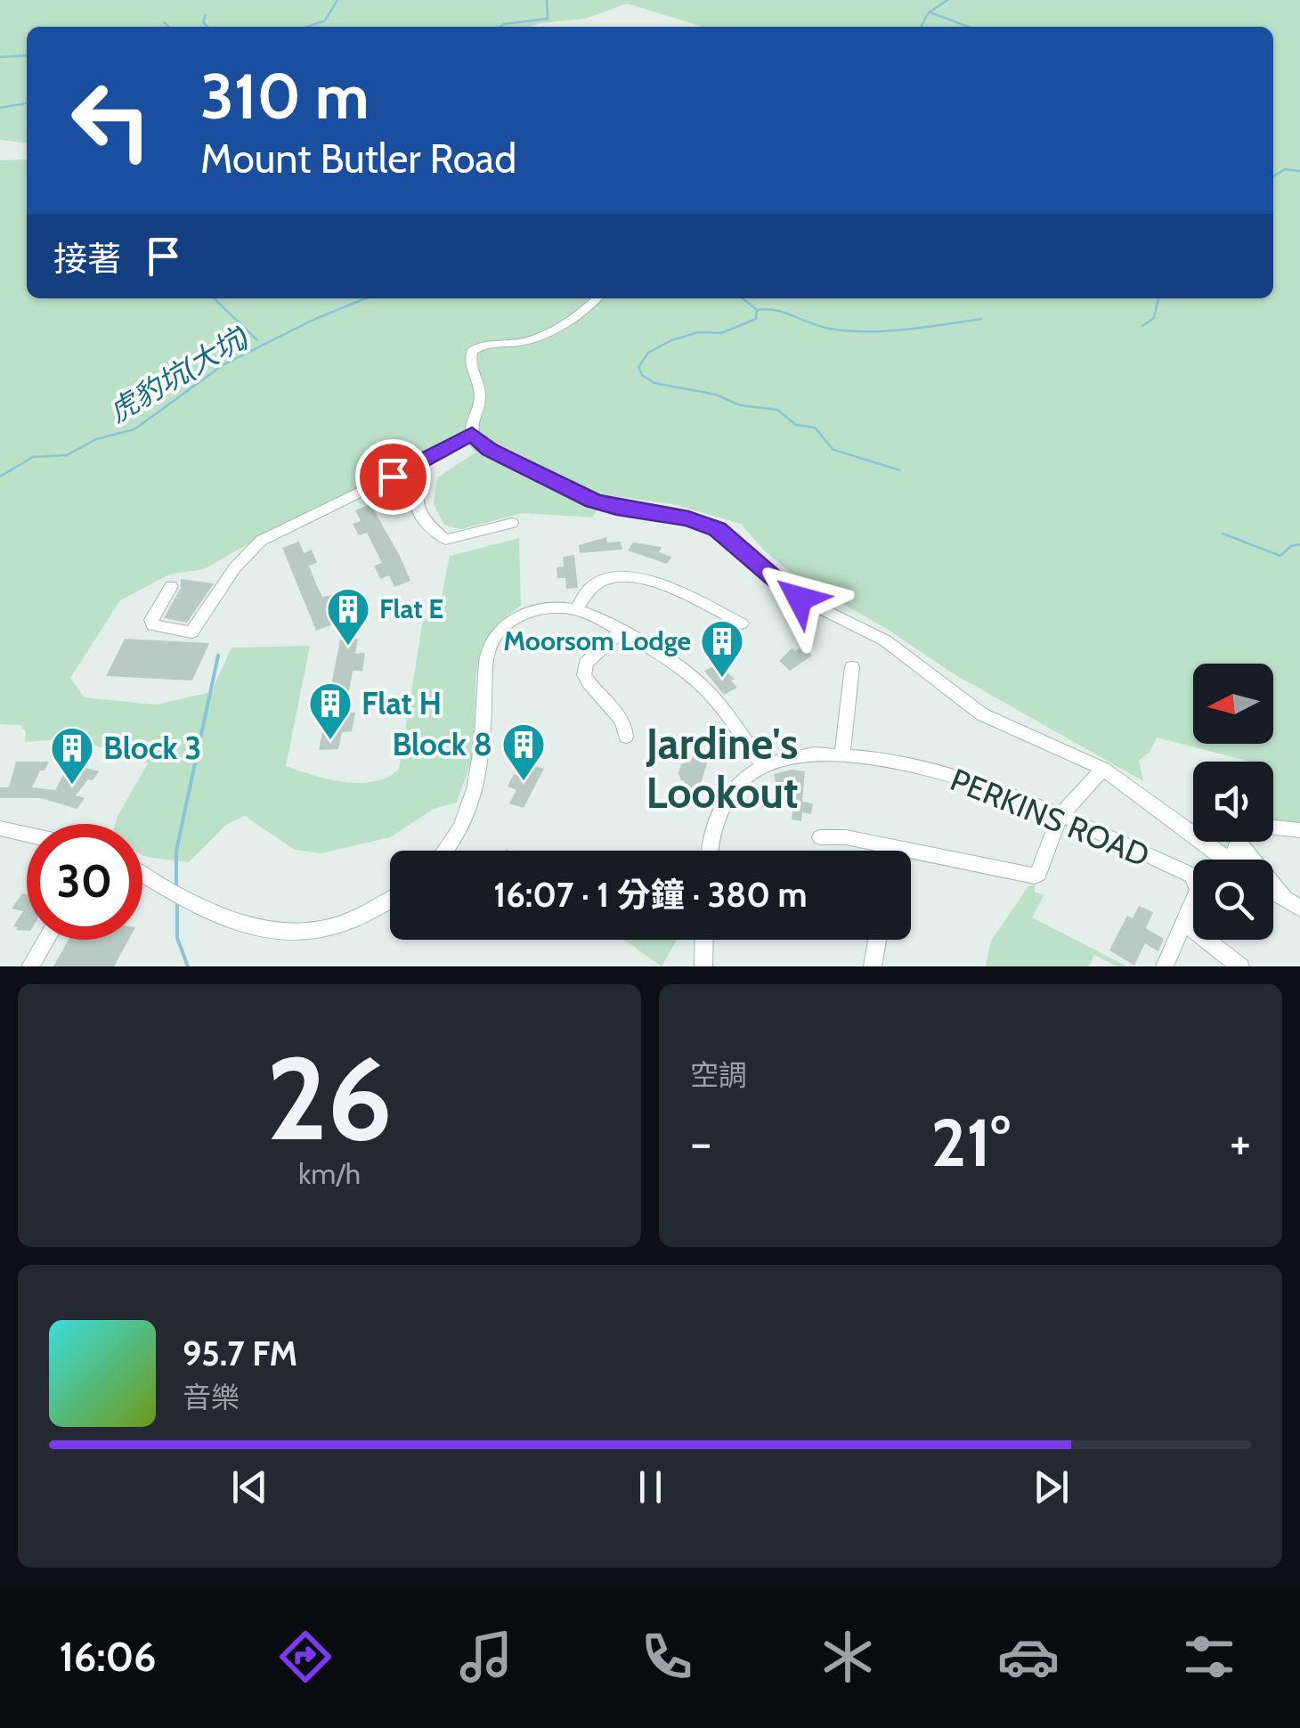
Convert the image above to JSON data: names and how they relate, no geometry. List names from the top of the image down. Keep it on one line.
{"streets":{"street":["PERKINS ROAD"]},"districts":["Jardine's Lookout"],"water":["虎豹坑(大坑)"],"places":{"building":["Flat E","Moorsom Lodge","Flat H","Block 8","Block 3"]},"north":"left","page":{"turn":["310 m","Mount Butler Road"],"then":"接著","limit":"30","trip":"16:07 · 1 分鐘 · 380 m","tile":[["26","km/h"],"空調"],"heat":["−","21°","+"],"song":["95.7 FM","音樂"],"tabs":"16:06"}}
